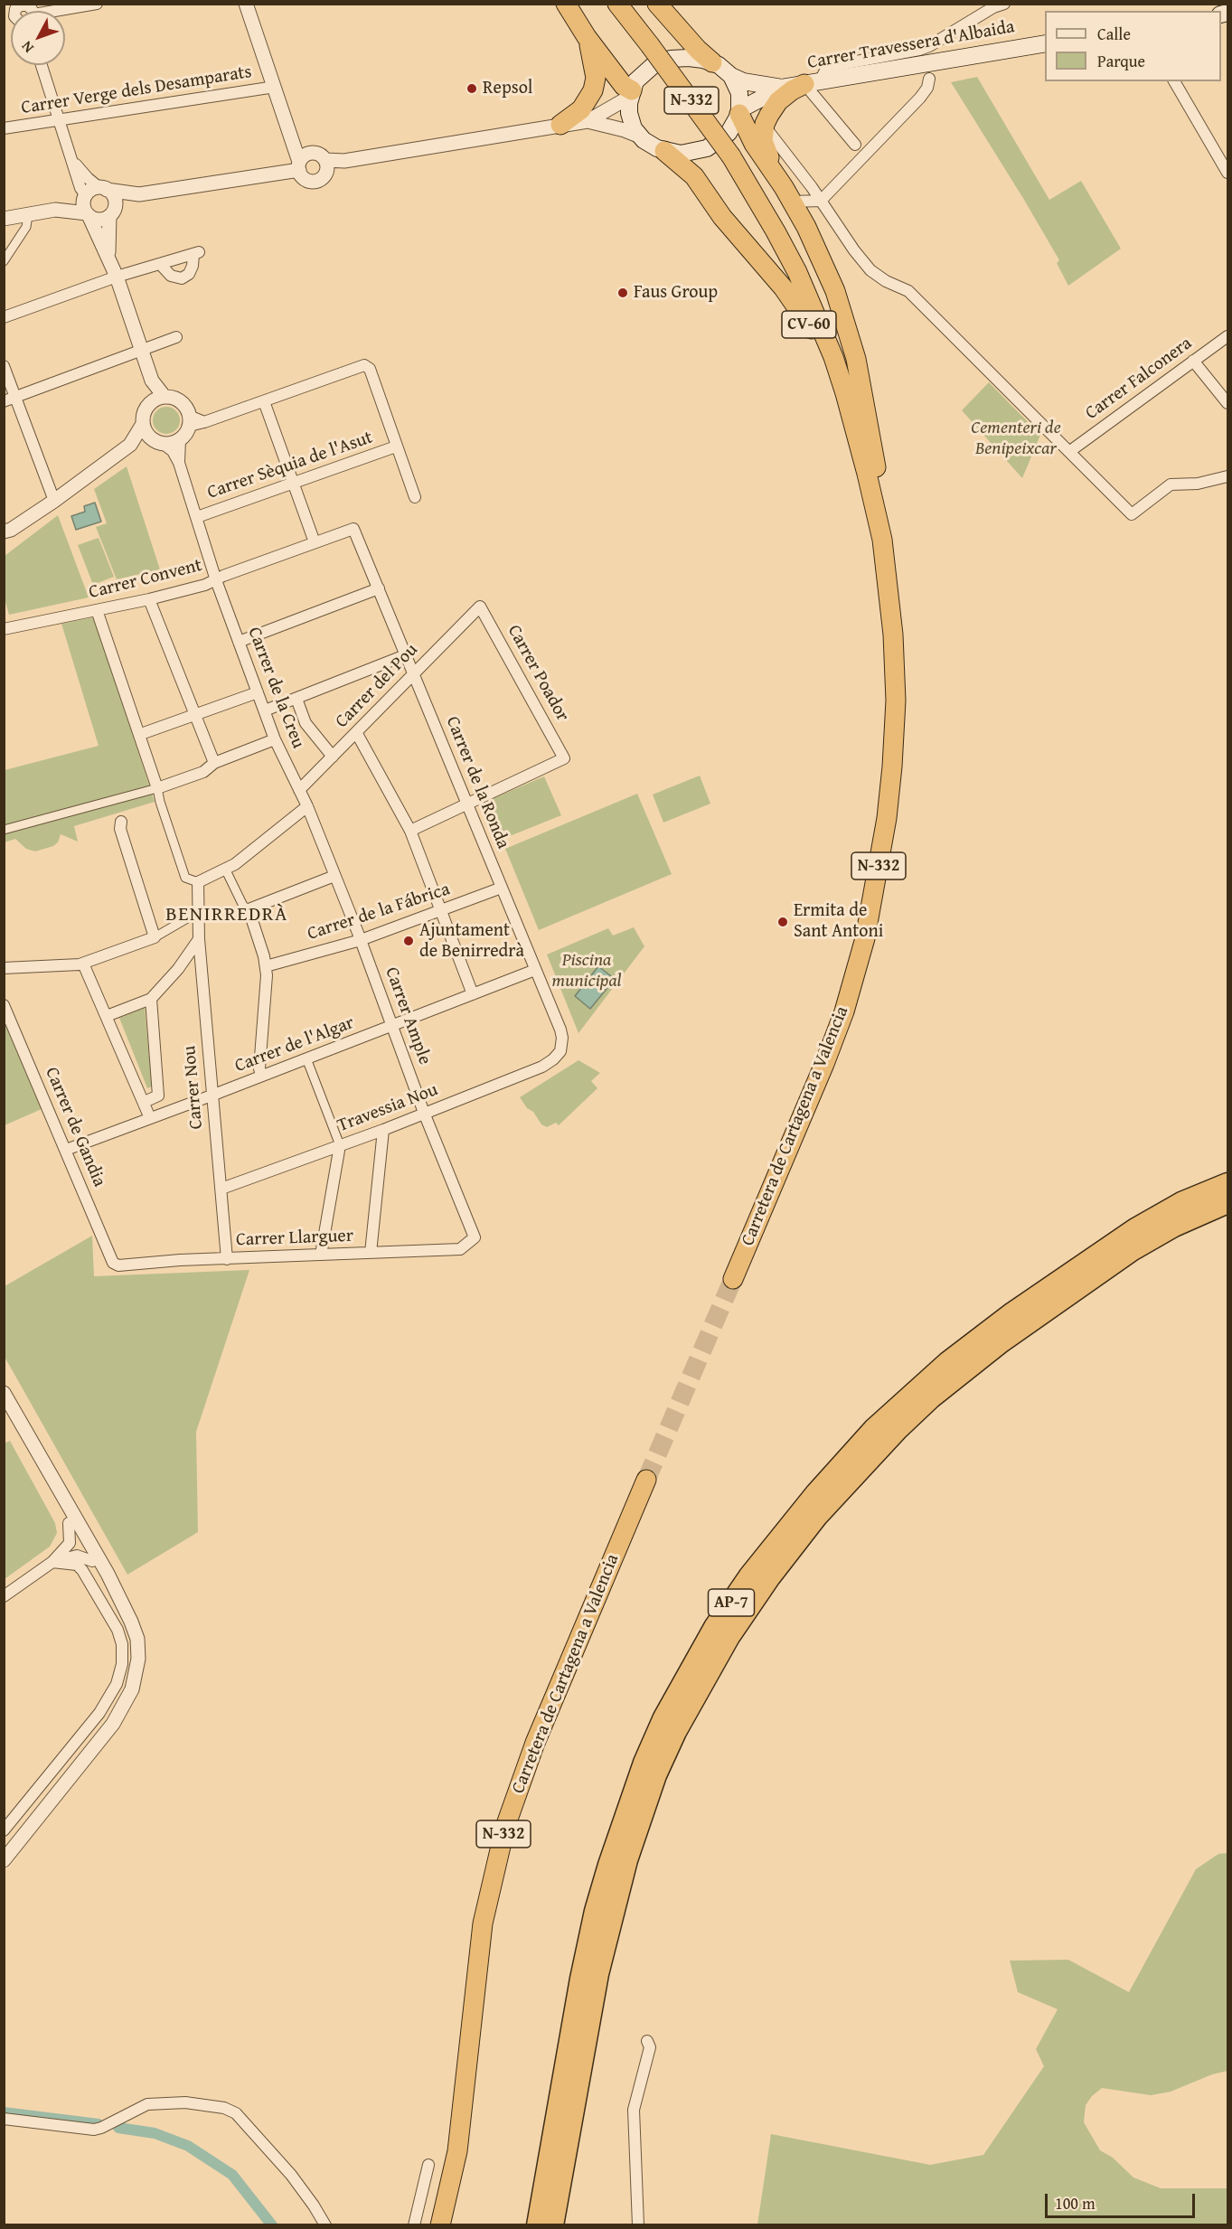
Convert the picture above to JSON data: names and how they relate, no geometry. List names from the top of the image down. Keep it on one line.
{"streets":{"highway":["N-332","CV-60","Carretera de Cartagena a Valencia","AP-7"],"main road":["Carrer Travessera d'Albaida"],"street":["Carrer Verge dels Desamparats","Carrer Falconera","Carrer Sèquia de l'Asut","Carrer Convent","Carrer Poador","Carrer del Pou","Carrer de la Creu","Carrer de la Ronda","Carrer de la Fábrica","Carrer Ample","Carrer de l'Algar","Carrer Nou","Travessia Nou","Carrer de Gandia","Carrer Llarguer"]},"crossings":[["Carrer Travessera d'Albaida","CV-60"],["CV-60","Carretera de Cartagena a Valencia"],["Carrer Sèquia de l'Asut","Carrer de la Creu"],["Carrer Convent","Carrer de la Creu"],["Carrer Convent","Carrer de la Ronda"],["Carrer Poador","Carrer del Pou"],["Carrer Poador","Carrer de la Ronda"],["Carrer del Pou","Carrer de la Creu"],["Carrer del Pou","Carrer de la Ronda"],["Carrer de la Creu","Carrer Ample"],["Carrer de la Ronda","Carrer de la Fábrica"],["Carrer de la Ronda","Carrer de l'Algar"],["Carrer de la Ronda","Travessia Nou"],["Carrer de la Fábrica","Carrer Ample"],["Carrer Ample","Carrer de l'Algar"],["Carrer Ample","Travessia Nou"],["Carrer Ample","Carrer Llarguer"],["Carrer de l'Algar","Carrer Nou"],["Carrer de l'Algar","Carrer de Gandia"],["Carrer Nou","Travessia Nou"],["Carrer Nou","Carrer Llarguer"],["Carrer de Gandia","Carrer Llarguer"]],"districts":["BENIRREDRÀ"],"parks":["Cementeri de Benipeixcar","Piscina municipal"],"places":["Repsol","Faus Group","Ermita de Sant Antoni","Ajuntament de Benirredrà"],"legend":["Calle","Parque"],"scale_bar":"100 m","north":"bottom left"}
